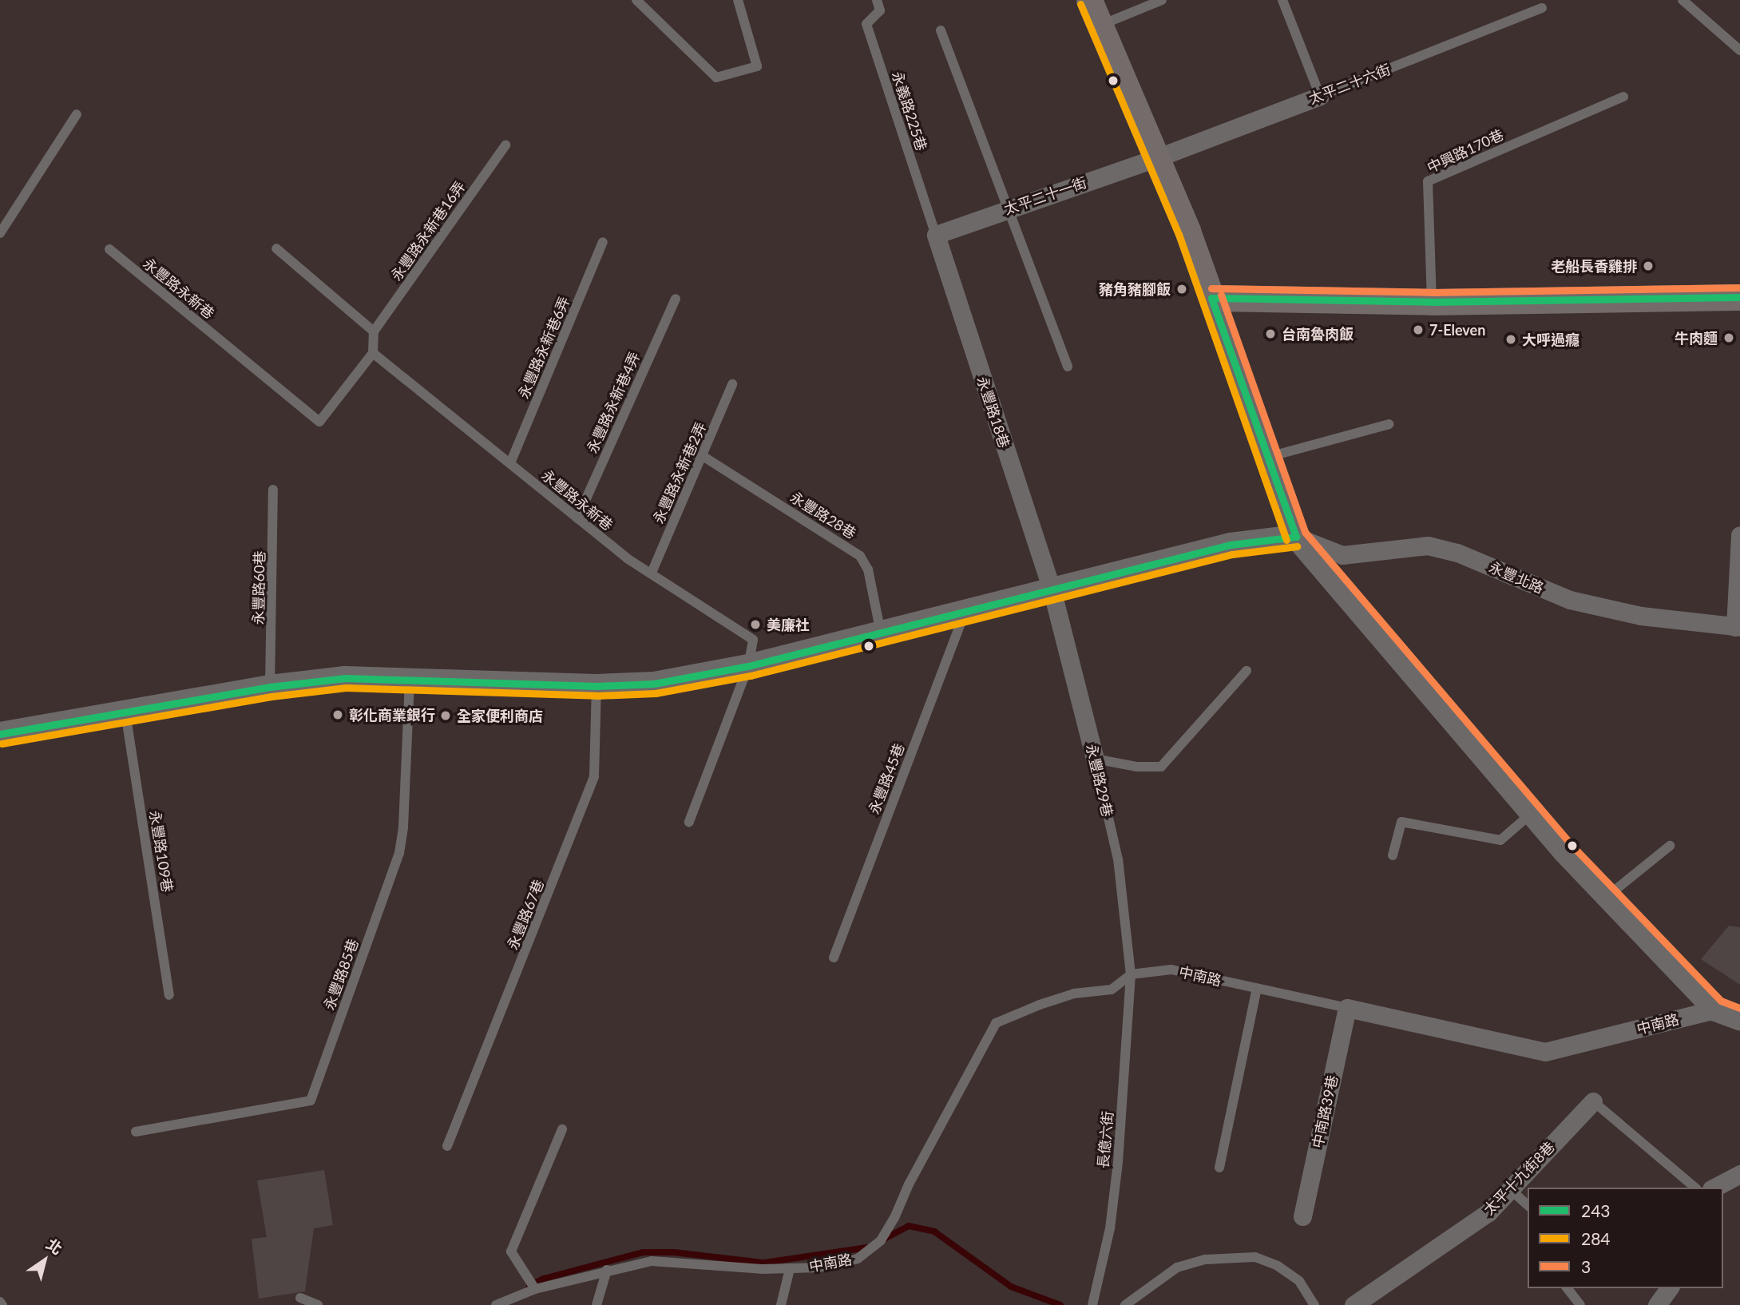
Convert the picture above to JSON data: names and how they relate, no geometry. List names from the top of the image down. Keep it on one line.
{"streets":{"street":["太平二十六街","太平二十一街","永豐路18巷","永豐北路","永豐路29巷","中南路","中南路39巷","太平十九街8巷"],"lane":["永義路225巷","中興路170巷","永豐路永新巷16弄","永豐路永新巷","永豐路永新巷6弄","永豐路永新巷4弄","永豐路永新巷2弄","永豐路28巷","永豐路60巷","永豐路45巷","永豐路109巷","永豐路67巷","永豐路85巷","長億六街"]},"crossings":[["太平二十六街","太平二十一街"],["永義路225巷","太平二十一街"],["永義路225巷","永豐路18巷"],["太平二十一街","永豐路18巷"],["永豐路永新巷","永豐路永新巷6弄"],["永豐路永新巷","永豐路永新巷4弄"],["永豐路永新巷","永豐路永新巷2弄"],["永豐路18巷","永豐路29巷"],["永豐路永新巷2弄","永豐路28巷"],["永豐路29巷","中南路"],["永豐路29巷","長億六街"],["中南路","中南路39巷"],["中南路","長億六街"]],"places":["老船長香雞排","豬角豬腳飯","7-Eleven","台南魯肉飯","牛肉麵","大呼過癮","美廉社","彰化商業銀行","全家便利商店"],"lines":["transit line 284","transit line 3","transit line 243"],"legend":["243","284","3"],"north":"top right"}
